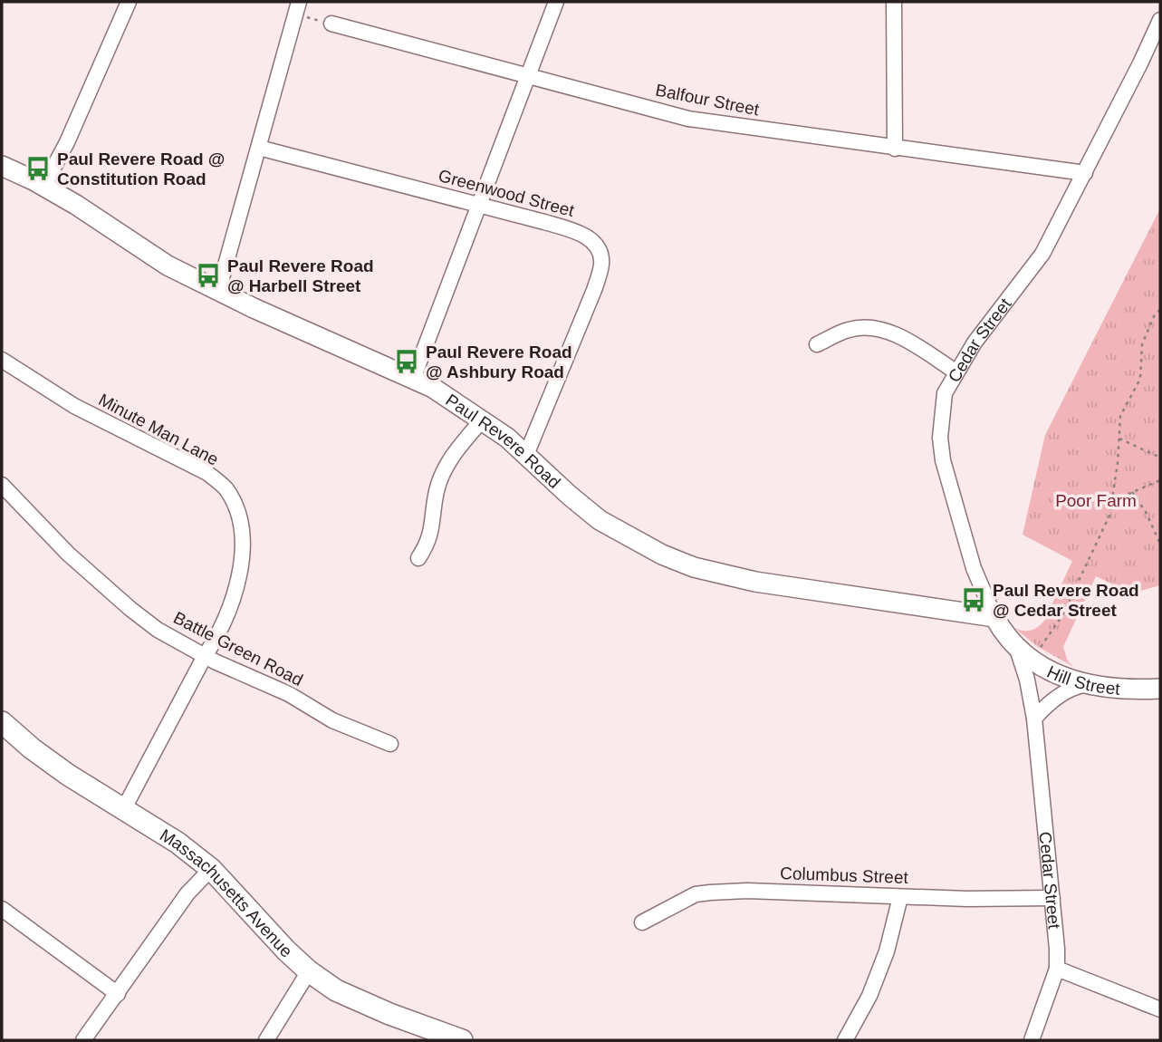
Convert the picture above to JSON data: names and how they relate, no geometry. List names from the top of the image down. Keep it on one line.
{"streets":{"main road":["Massachusetts Avenue"],"street":["Balfour Street","Greenwood Street","Cedar Street","Minute Man Lane","Paul Revere Road","Battle Green Road","Hill Street","Columbus Street"]},"crossings":[["Balfour Street","Cedar Street"],["Greenwood Street","Paul Revere Road"],["Cedar Street","Paul Revere Road"],["Cedar Street","Hill Street"],["Cedar Street","Columbus Street"],["Minute Man Lane","Battle Green Road"],["Minute Man Lane","Massachusetts Avenue"]],"parks":["Poor Farm"],"places":{"bus stop":["Paul Revere Road @ Constitution Road","Paul Revere Road @ Harbell Street","Paul Revere Road @ Ashbury Road","Paul Revere Road @ Cedar Street"]}}
